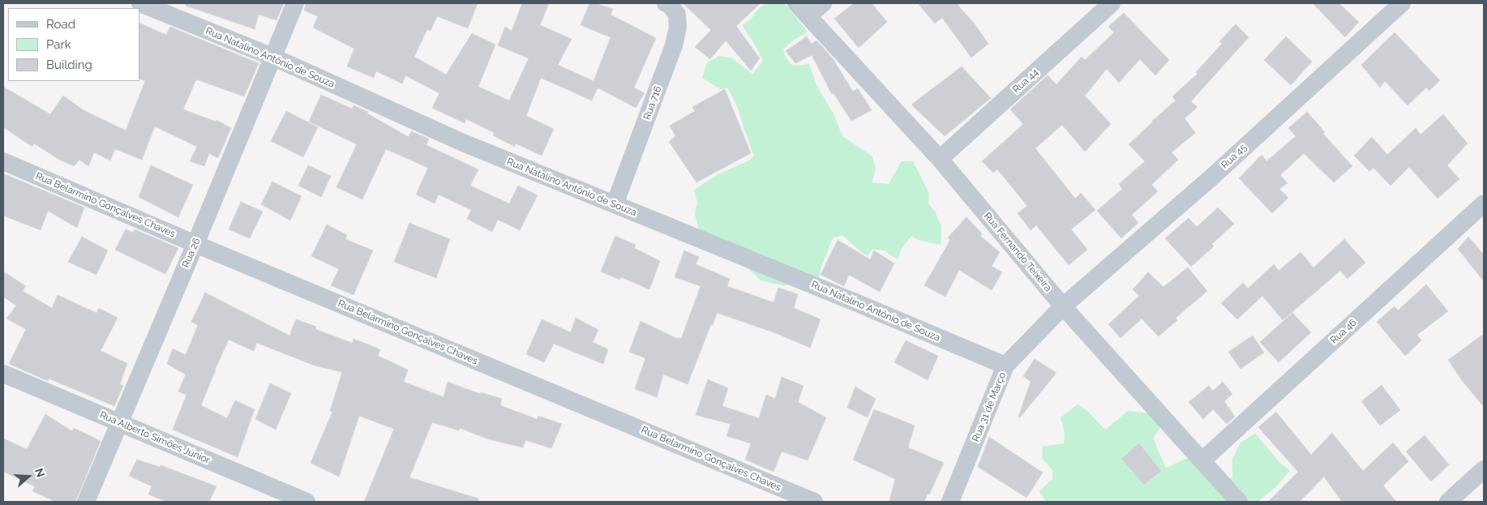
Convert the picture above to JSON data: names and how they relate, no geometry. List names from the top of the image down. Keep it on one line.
{"streets":{"street":["Rua Natalino Antônio de Souza","Rua 44","Rua 716","Rua 45","Rua Belarmino Gonçalves Chaves","Rua Fernando Teixeira","Rua 26","Rua 46","Rua 31 de Março","Rua Alberto Simões Júnior"]},"crossings":[["Rua Natalino Antônio de Souza","Rua 716"],["Rua Natalino Antônio de Souza","Rua 26"],["Rua Natalino Antônio de Souza","Rua 31 de Março"],["Rua 44","Rua Fernando Teixeira"],["Rua 45","Rua Fernando Teixeira"],["Rua 45","Rua 31 de Março"],["Rua Belarmino Gonçalves Chaves","Rua 26"],["Rua Fernando Teixeira","Rua 46"],["Rua Fernando Teixeira","Rua 31 de Março"],["Rua 26","Rua Alberto Simões Júnior"]],"legend":["Road","Park","Building"],"north":"right"}
